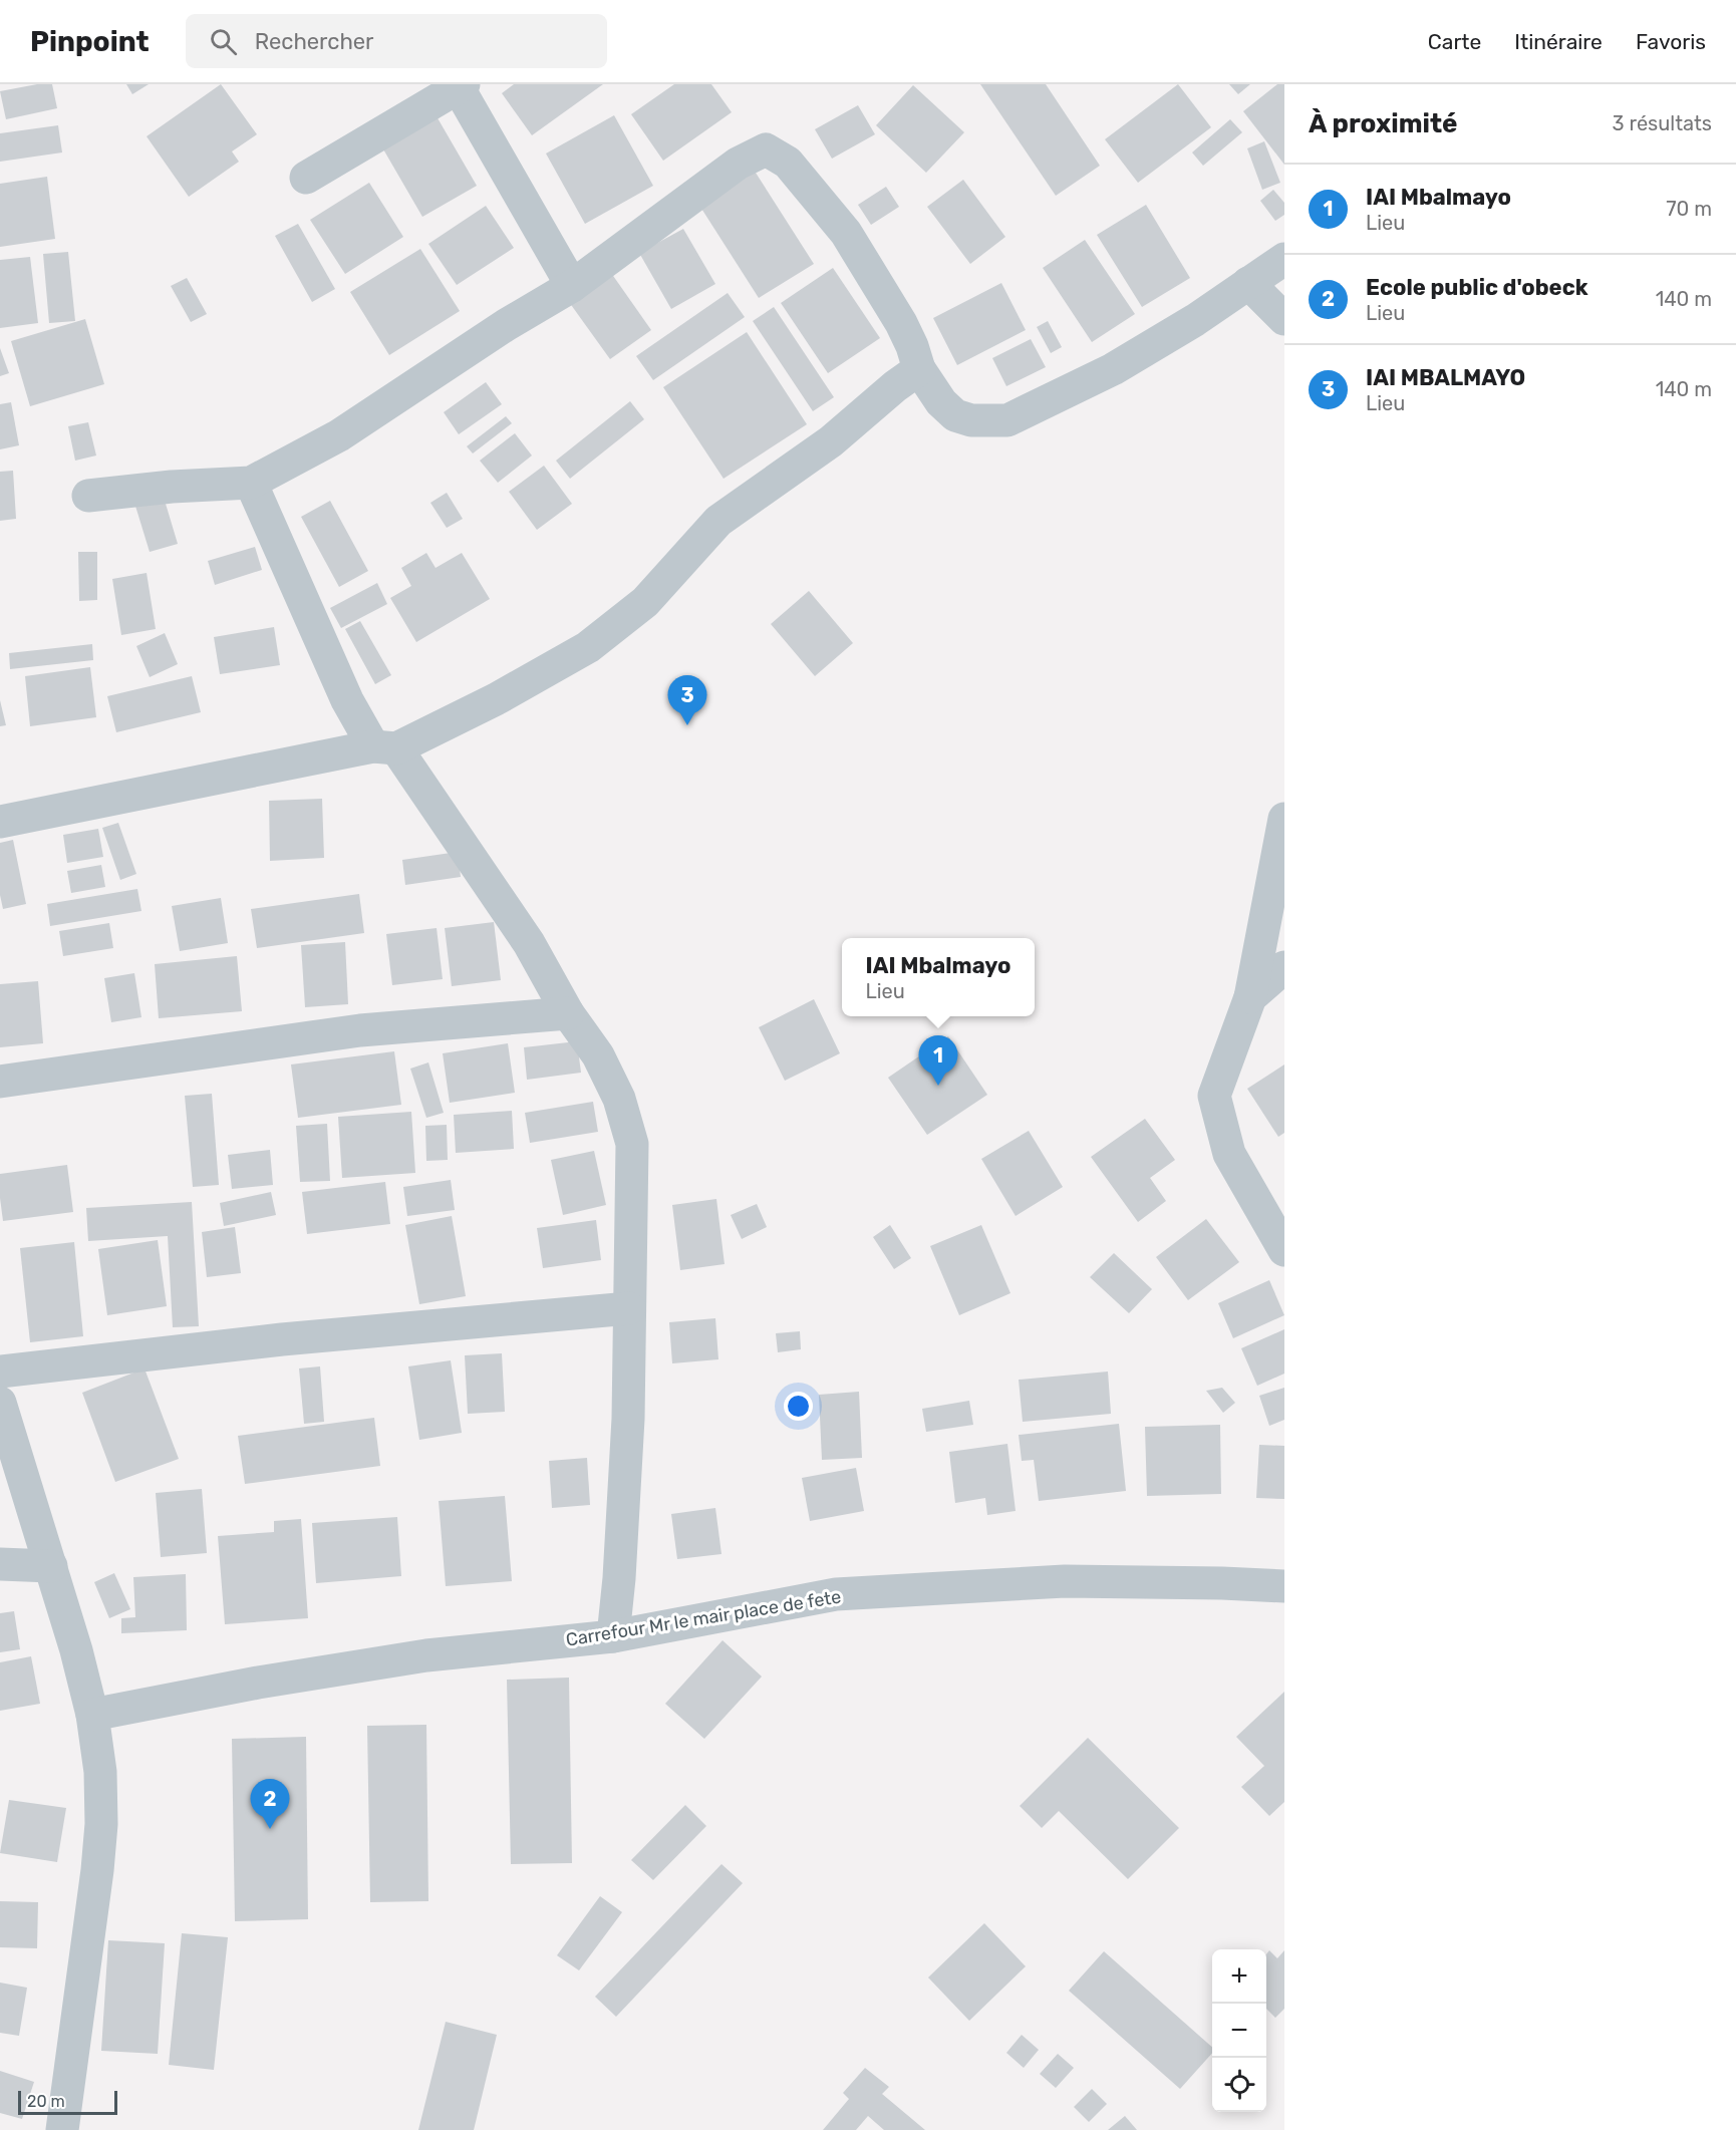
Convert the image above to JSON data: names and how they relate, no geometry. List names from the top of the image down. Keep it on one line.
{"streets":{"street":["Carrefour Mr le mair place de fete"]},"scale_bar":"20 m","page":{"header":"Pinpoint","search":"Rechercher","nav":["Carte","Itinéraire","Favoris"],"heading":["À proximité","3 résultats"],"list":[{"mark":"1","name":"IAI Mbalmayo","note":"Lieu","value":"70 m"},{"mark":"2","name":"Ecole public d'obeck","note":"Lieu","value":"140 m"},{"mark":"3","name":"IAI MBALMAYO","note":"Lieu","value":"140 m"}],"pins":["3","1","2"],"popup":["IAI Mbalmayo","Lieu"],"map_buttons":["+","−"],"scale":"20 m"}}
